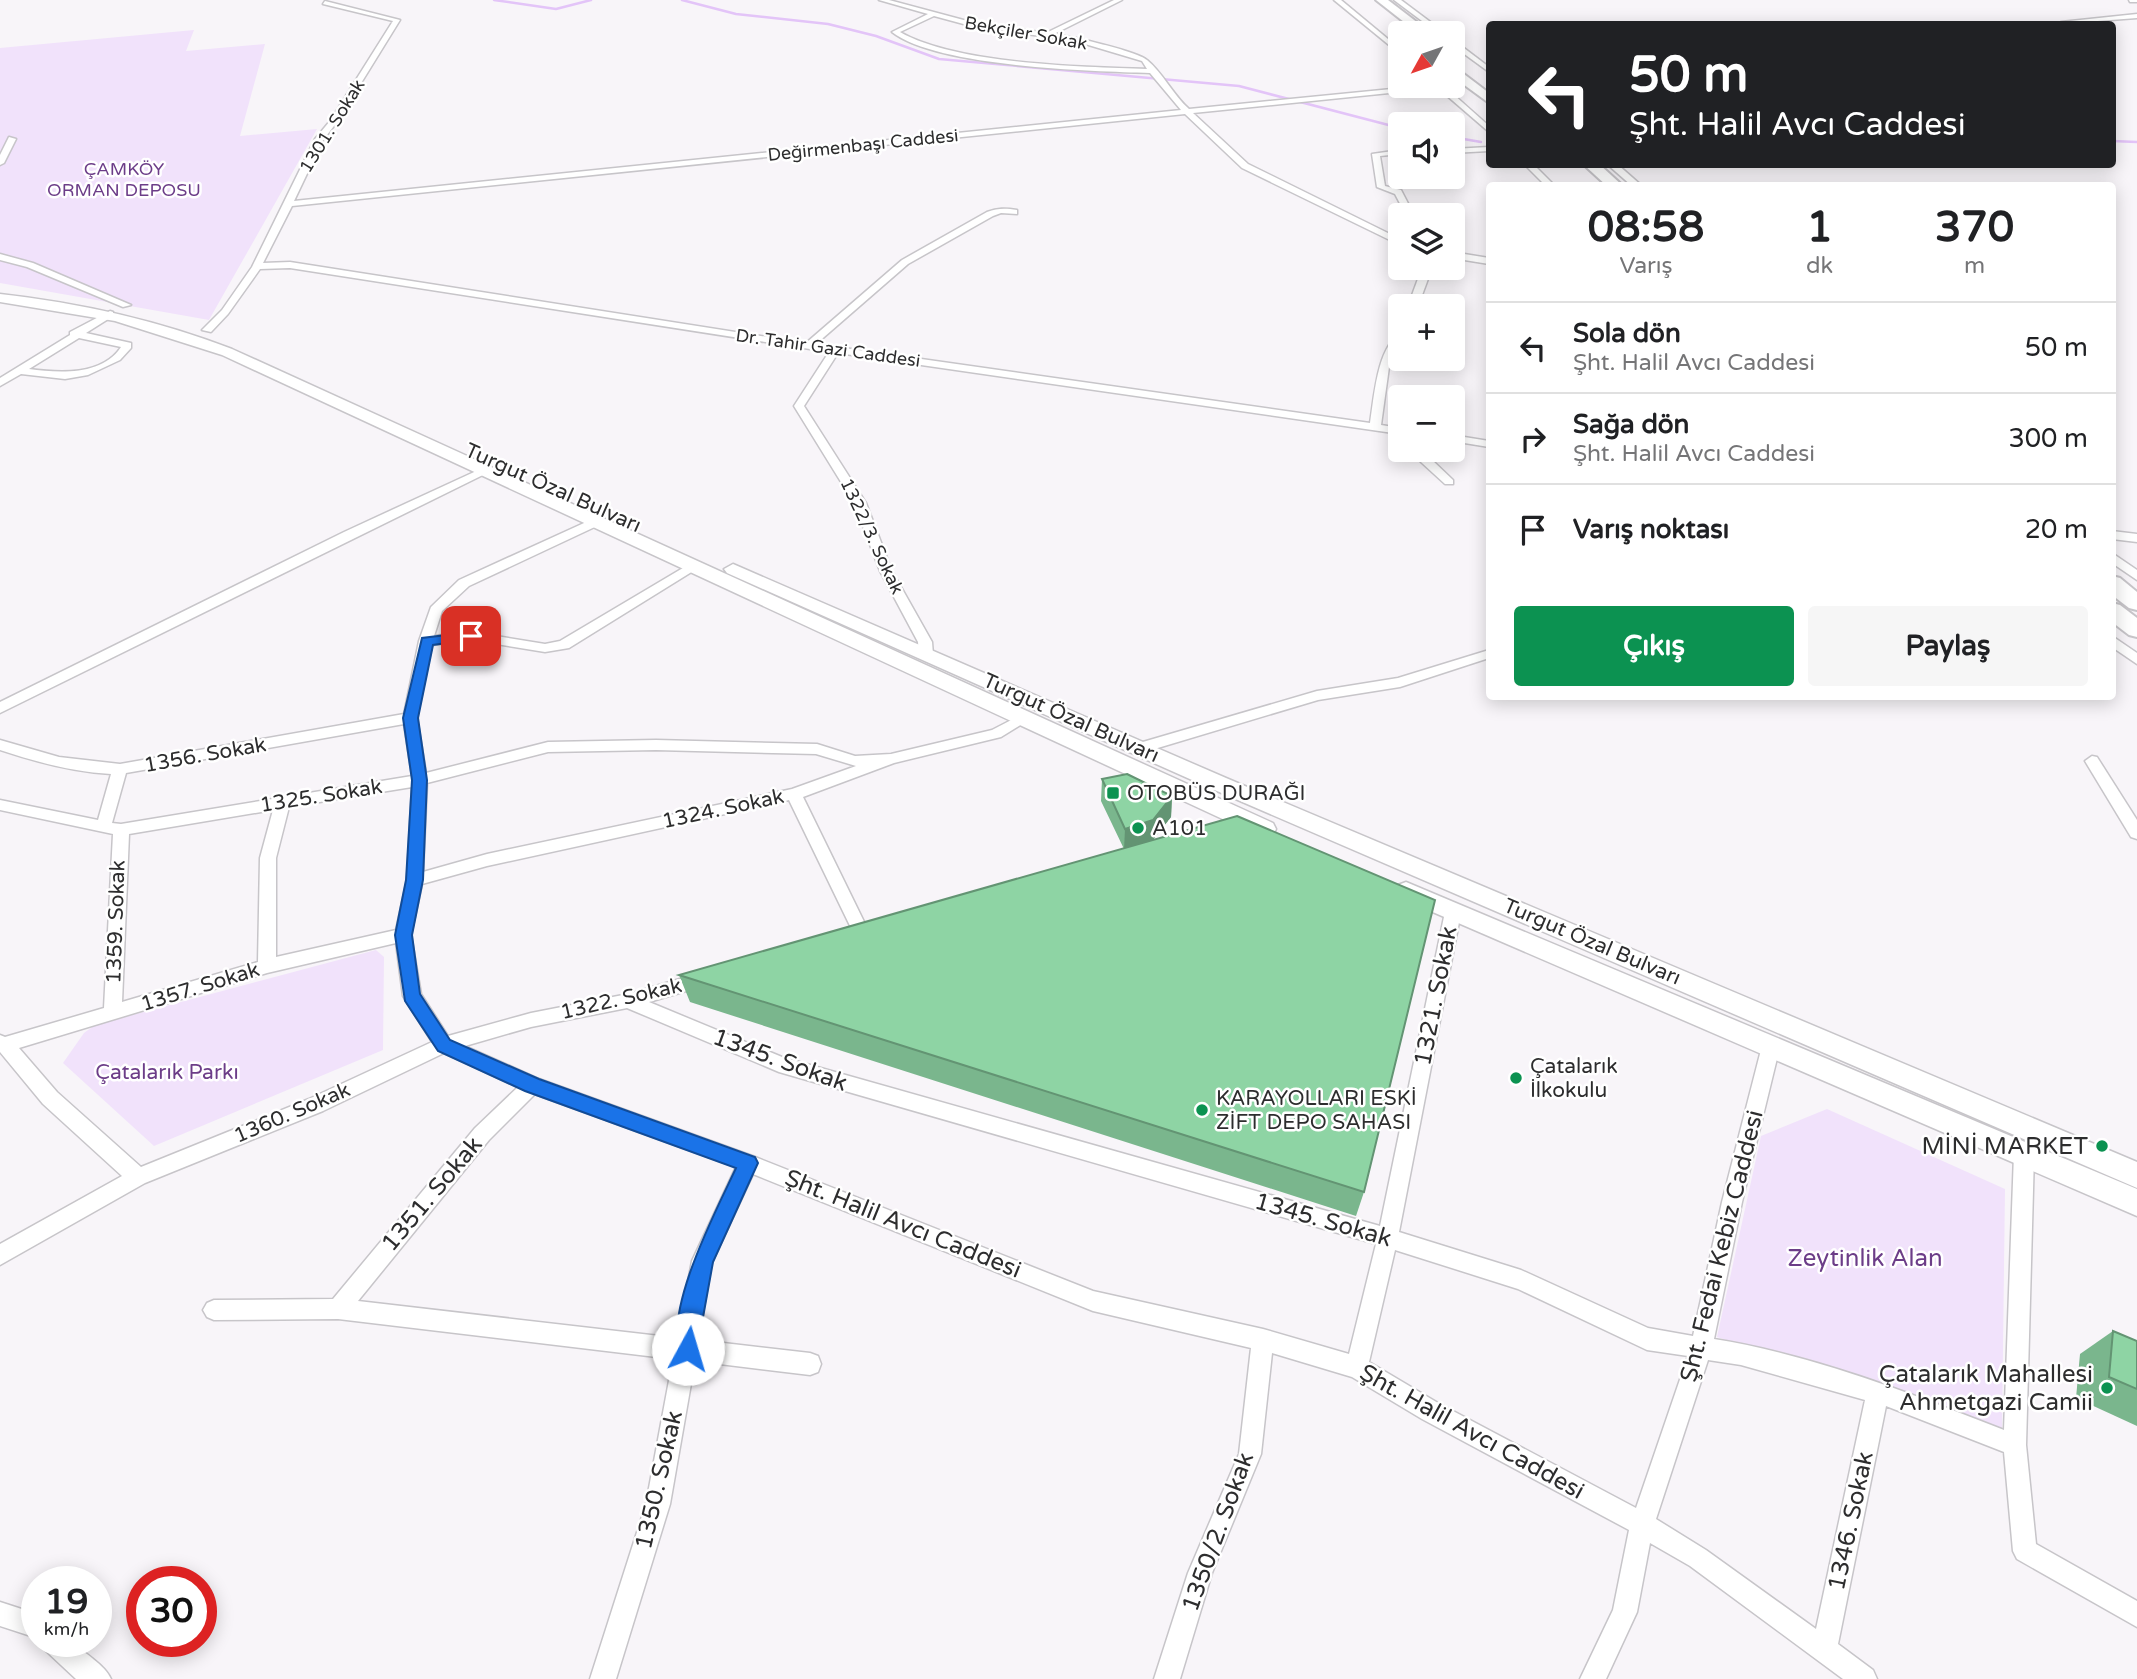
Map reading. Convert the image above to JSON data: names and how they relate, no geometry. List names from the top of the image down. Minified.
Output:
{"streets":{"main road":["Turgut Özal Bulvarı"],"street":["Bekçiler Sokak","1301. Sokak","Değirmenbaşı Caddesi","Dr. Tahir Gazi Caddesi","1322/3. Sokak","1356. Sokak","1325. Sokak","1324. Sokak","1359. Sokak","1357. Sokak","1321. Sokak","1322. Sokak","1345. Sokak","1360. Sokak","1351. Sokak","Şht. Halil Avcı Caddesi","Şht. Fedai Kebiz Caddesi","1350. Sokak","1346. Sokak","1350/2. Sokak"]},"crossings":[["Bekçiler Sokak","Değirmenbaşı Caddesi"],["1301. Sokak","Değirmenbaşı Caddesi"],["1301. Sokak","Dr. Tahir Gazi Caddesi"],["1301. Sokak","Turgut Özal Bulvarı"],["Dr. Tahir Gazi Caddesi","1322/3. Sokak"],["Turgut Özal Bulvarı","1322/3. Sokak"],["Turgut Özal Bulvarı","1324. Sokak"],["Turgut Özal Bulvarı","1321. Sokak"],["Turgut Özal Bulvarı","Şht. Fedai Kebiz Caddesi"],["1356. Sokak","1359. Sokak"],["1325. Sokak","1324. Sokak"],["1325. Sokak","1359. Sokak"],["1359. Sokak","1357. Sokak"],["1321. Sokak","1345. Sokak"],["1321. Sokak","Şht. Halil Avcı Caddesi"],["1322. Sokak","1345. Sokak"],["1322. Sokak","1360. Sokak"],["1322. Sokak","Şht. Halil Avcı Caddesi"],["1345. Sokak","Şht. Fedai Kebiz Caddesi"],["1345. Sokak","1346. Sokak"],["1360. Sokak","Şht. Halil Avcı Caddesi"],["1351. Sokak","Şht. Halil Avcı Caddesi"],["Şht. Halil Avcı Caddesi","Şht. Fedai Kebiz Caddesi"],["Şht. Halil Avcı Caddesi","1350. Sokak"],["Şht. Halil Avcı Caddesi","1346. Sokak"],["Şht. Halil Avcı Caddesi","1350/2. Sokak"]],"parks":["ÇAMKÖY ORMAN DEPOSU","Çatalarık Parkı","Zeytinlik Alan"],"places":{"transit":["OTOBÜS DURAĞI"],"other":["A101","Çatalarık İlkokulu","KARAYOLLARI ESKİ ZİFT DEPO SAHASI","MİNİ MARKET","Çatalarık Mahallesi Ahmetgazi Camii"]},"north":"bottom left","page":{"map_buttons":["+","−"],"turn":["50 m","Şht. Halil Avcı Caddesi"],"eta":["08:58","Varış","1","dk","370","m"],"list":[{"name":"Sola dön","note":"Şht. Halil Avcı Caddesi","value":"50 m"},{"name":"Sağa dön","note":"Şht. Halil Avcı Caddesi","value":"300 m"},{"name":"Varış noktası","value":"20 m"}],"buttons":["Çıkış","Paylaş"],"speed":"19 km/h","limit":"30"}}
